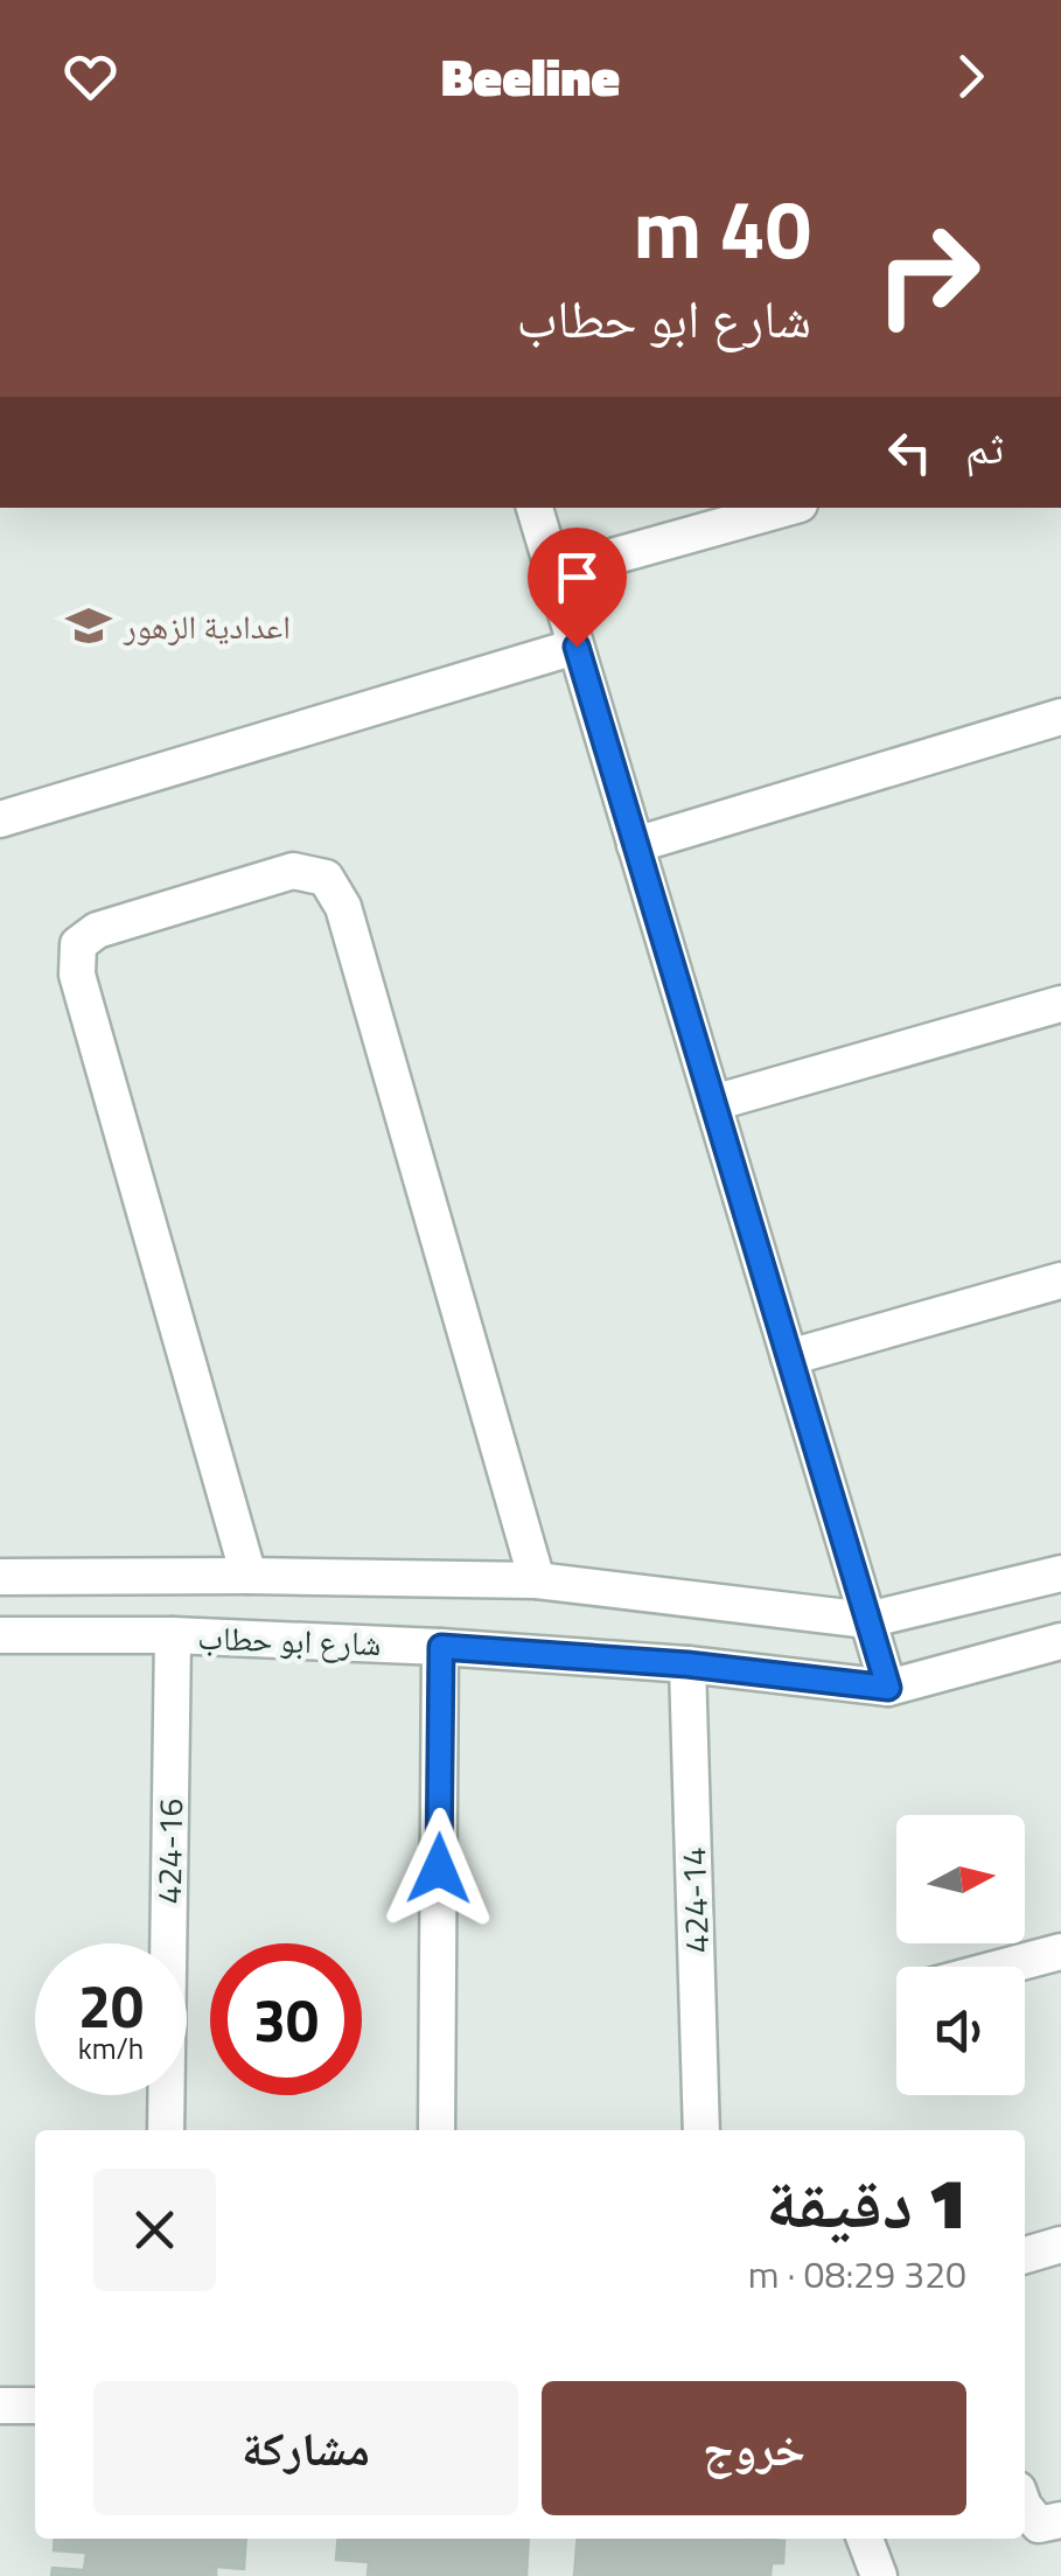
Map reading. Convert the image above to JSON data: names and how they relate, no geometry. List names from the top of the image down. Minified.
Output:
{"streets":{"street":["شارع ابو حطاب","424-16","424-14"]},"crossings":[["شارع ابو حطاب","424-16"],["شارع ابو حطاب","424-14"]],"places":{"school or university":["اعدادية الزهور"]},"north":"right","page":{"header":"Beeline","turn":["40 m","شارع ابو حطاب"],"then":"ثم","speed":"20 km/h","limit":"30","heading":["1 دقيقة","320 m · 08:29"],"buttons":["خروج","مشاركة"]}}
